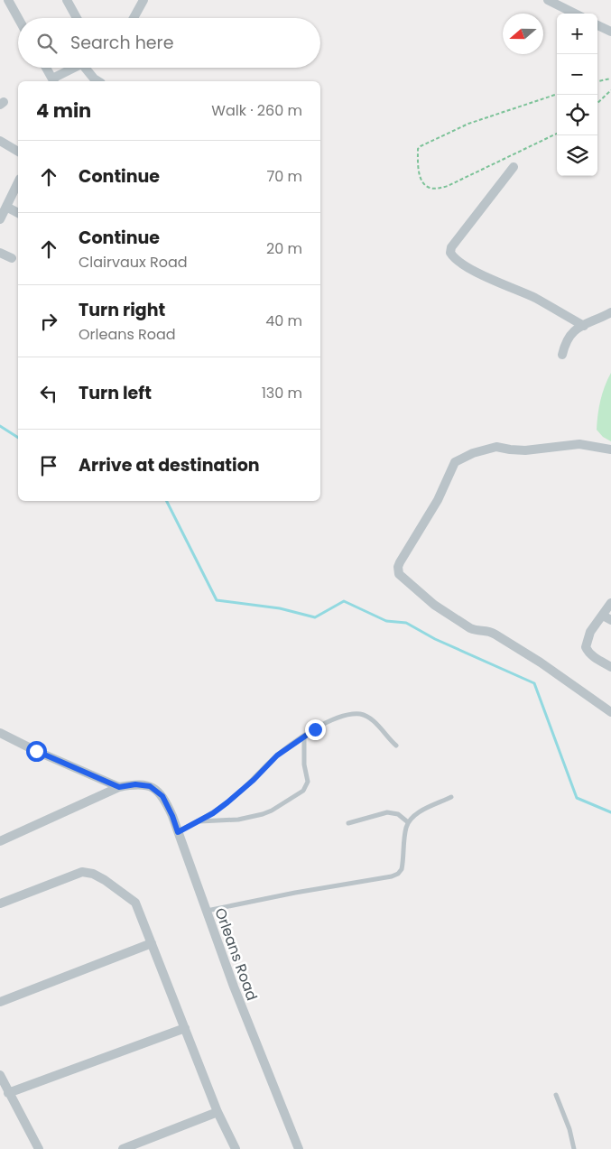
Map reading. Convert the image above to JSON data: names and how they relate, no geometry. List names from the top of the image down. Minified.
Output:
{"streets":{"street":["Orleans Road"]},"north":"left","page":{"map_buttons":["+","−"],"search":"Search here","heading":["4 min","Walk · 260 m"],"list":[["Continue","70 m"],["Continue","Clairvaux Road","20 m"],["Turn right","Orleans Road","40 m"],["Turn left","130 m"],"Arrive at destination"]}}
